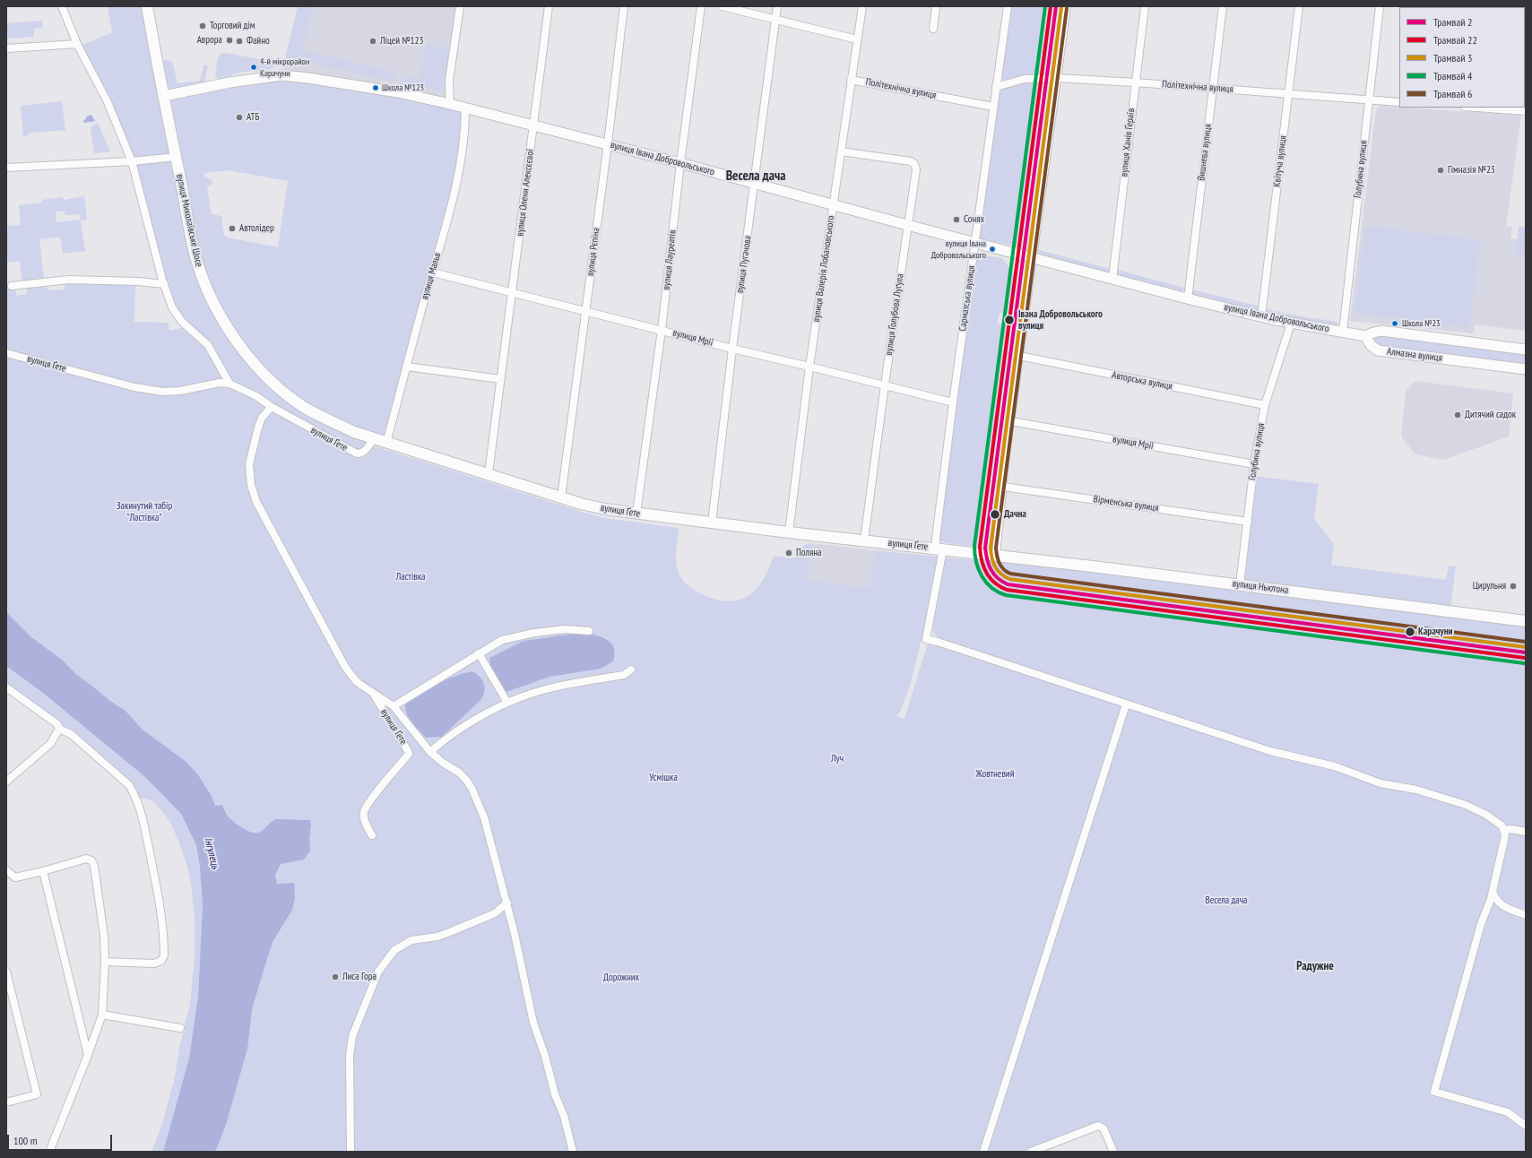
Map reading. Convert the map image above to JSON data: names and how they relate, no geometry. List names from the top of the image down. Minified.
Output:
{"streets":{"main road":["вулиця Миколаївське Шосе","вулиця Ґете","вулиця Ньютона"],"street":["Політехнічна вулиця","вулиця Ханів Ґераїв","Вишнева вулиця","вулиця Івана Добровольського","Квітуча вулиця","Голубина вулиця","вулиця Олени Алексєєвої","вулиця Рєпіна","вулиця Лауреатів","вулиця Пугачова","вулиця Валерія Лобановського","вулиця Мальв","Сарматська вулиця","вулиця Ґолубова Луґула","вулиця Мрії","Алмазна вулиця","Авторська вулиця","Вірменська вулиця"]},"crossings":[["Політехнічна вулиця","вулиця Ханів Ґераїв"],["Політехнічна вулиця","Вишнева вулиця"],["Політехнічна вулиця","Квітуча вулиця"],["Політехнічна вулиця","Голубина вулиця"],["Політехнічна вулиця","вулиця Валерія Лобановського"],["Політехнічна вулиця","Сарматська вулиця"],["вулиця Ханів Ґераїв","вулиця Івана Добровольського"],["Вишнева вулиця","вулиця Івана Добровольського"],["вулиця Івана Добровольського","Квітуча вулиця"],["вулиця Івана Добровольського","Голубина вулиця"],["вулиця Івана Добровольського","вулиця Олени Алексєєвої"],["вулиця Івана Добровольського","вулиця Миколаївське Шосе"],["вулиця Івана Добровольського","вулиця Рєпіна"],["вулиця Івана Добровольського","вулиця Лауреатів"],["вулиця Івана Добровольського","вулиця Пугачова"],["вулиця Івана Добровольського","вулиця Валерія Лобановського"],["вулиця Івана Добровольського","вулиця Мальв"],["вулиця Івана Добровольського","Сарматська вулиця"],["вулиця Івана Добровольського","вулиця Ґолубова Луґула"],["вулиця Івана Добровольського","Алмазна вулиця"],["Голубина вулиця","вулиця Мрії"],["Голубина вулиця","Авторська вулиця"],["Голубина вулиця","Вірменська вулиця"],["Голубина вулиця","вулиця Ньютона"],["вулиця Олени Алексєєвої","вулиця Мрії"],["вулиця Олени Алексєєвої","вулиця Ґете"],["вулиця Миколаївське Шосе","вулиця Ґете"],["вулиця Рєпіна","вулиця Мрії"],["вулиця Рєпіна","вулиця Ґете"],["вулиця Лауреатів","вулиця Мрії"],["вулиця Лауреатів","вулиця Ґете"],["вулиця Пугачова","вулиця Мрії"],["вулиця Пугачова","вулиця Ґете"],["вулиця Валерія Лобановського","вулиця Ґолубова Луґула"],["вулиця Валерія Лобановського","вулиця Мрії"],["вулиця Валерія Лобановського","вулиця Ґете"],["вулиця Мальв","вулиця Мрії"],["вулиця Мальв","вулиця Ґете"],["Сарматська вулиця","вулиця Мрії"],["Сарматська вулиця","вулиця Ґете"],["вулиця Ґолубова Луґула","вулиця Мрії"],["вулиця Ґолубова Луґула","вулиця Ґете"],["вулиця Ґете","вулиця Ньютона"]],"districts":["Весела дача","Радужне"],"water":["Інгулець"],"parks":["Закинутий табір \"Ластівка\"","Ластівка","Луч","Жовтневий","Усмішка","Весела дача","Дорожник"],"places":["Торговий дім","Аврора","Файно","Ліцей №123","4-й мікрорайон Карачуни","Школа №123","АТБ","Гімназія №23","Сонях","Автолідер","вулиця Івана Добровольського","Івана Добровольського вулиця","Школа №23","Дитячий садок","Дачна","Поляна","Цирульня","Карачуни","Лиса Гора"],"lines":["tram line 2","tram line 22","tram line 4","tram line 3","tram line 6"],"legend":["Трамвай 2","Трамвай 22","Трамвай 3","Трамвай 4","Трамвай 6"],"scale_bar":"100 m"}
